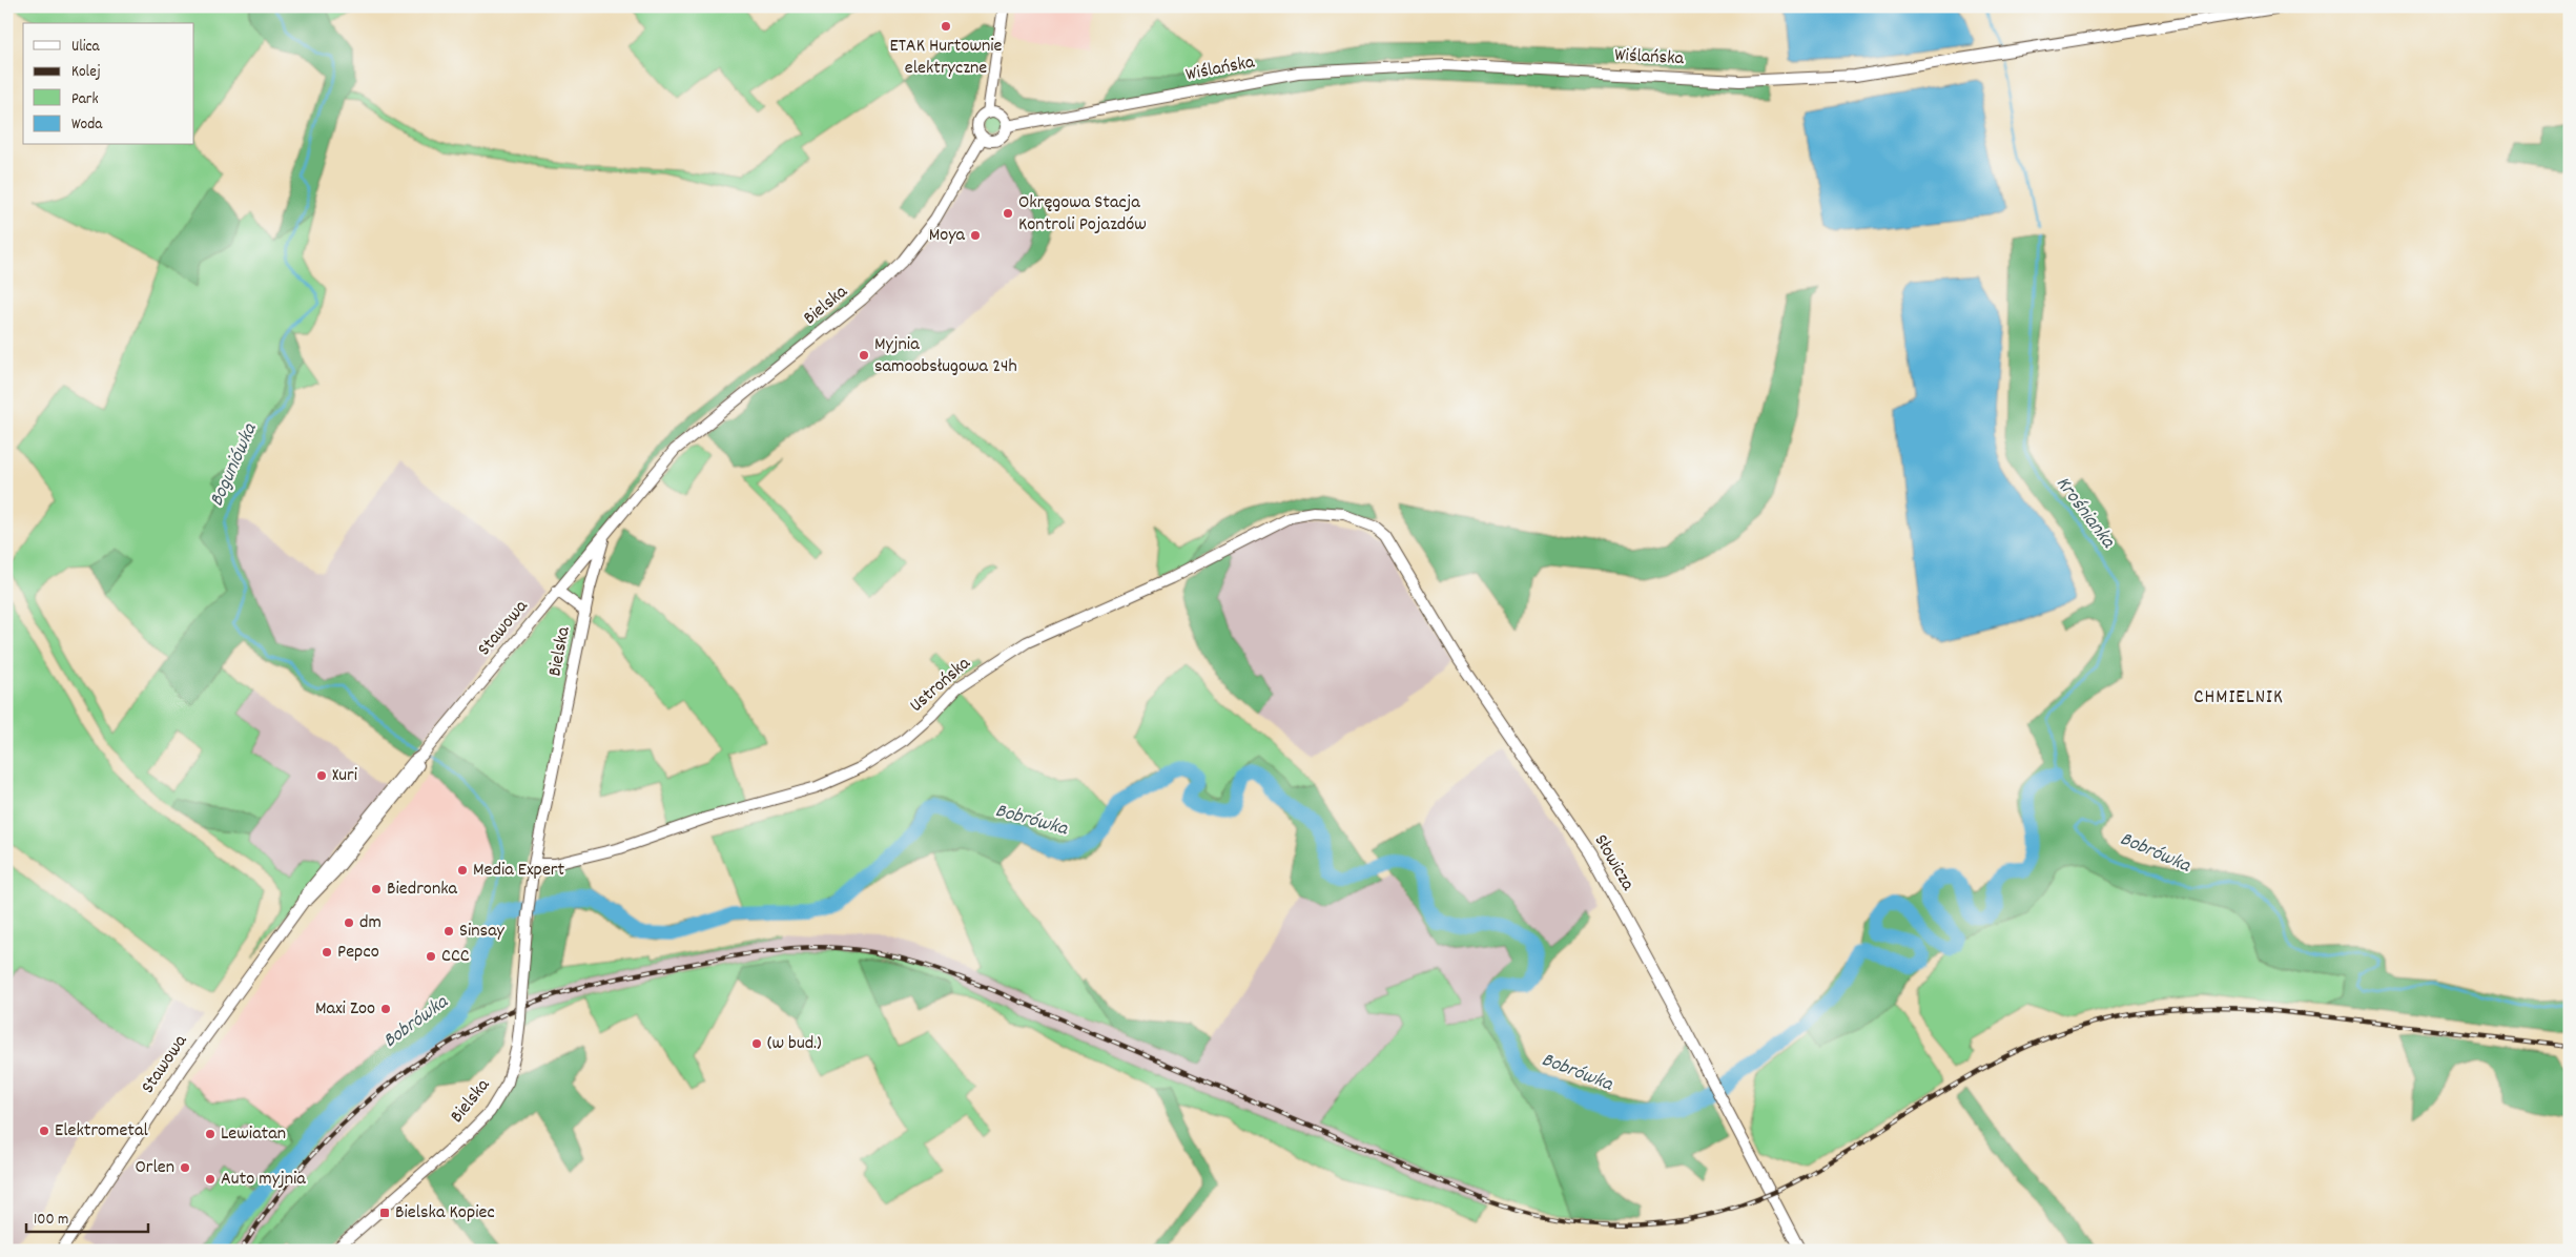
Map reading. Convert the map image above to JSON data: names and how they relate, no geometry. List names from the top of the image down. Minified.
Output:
{"streets":{"street":["Wiślańska","Bielska","Stawowa","Ustrońska","Słowicza"]},"crossings":[["Wiślańska","Bielska"],["Bielska","Stawowa"],["Bielska","Ustrońska"],["Ustrońska","Słowicza"]],"districts":["CHMIELNIK"],"water":["Boguniówka","Krośnianka","Bobrówka"],"places":{"other":["ETAK Hurtownie elektryczne","Okręgowa Stacja Kontroli Pojazdów","Moya","Myjnia samoobsługowa 24h","Xuri","Media Expert","Biedronka","dm","Sinsay","Pepco","CCC","Maxi Zoo","(w bud.)","Elektrometal","Lewiatan","Orlen","Auto myjnia"],"transit":["Bielska Kopiec"]},"legend":["Ulica","Kolej","Park","Woda"],"scale_bar":"100 m"}
